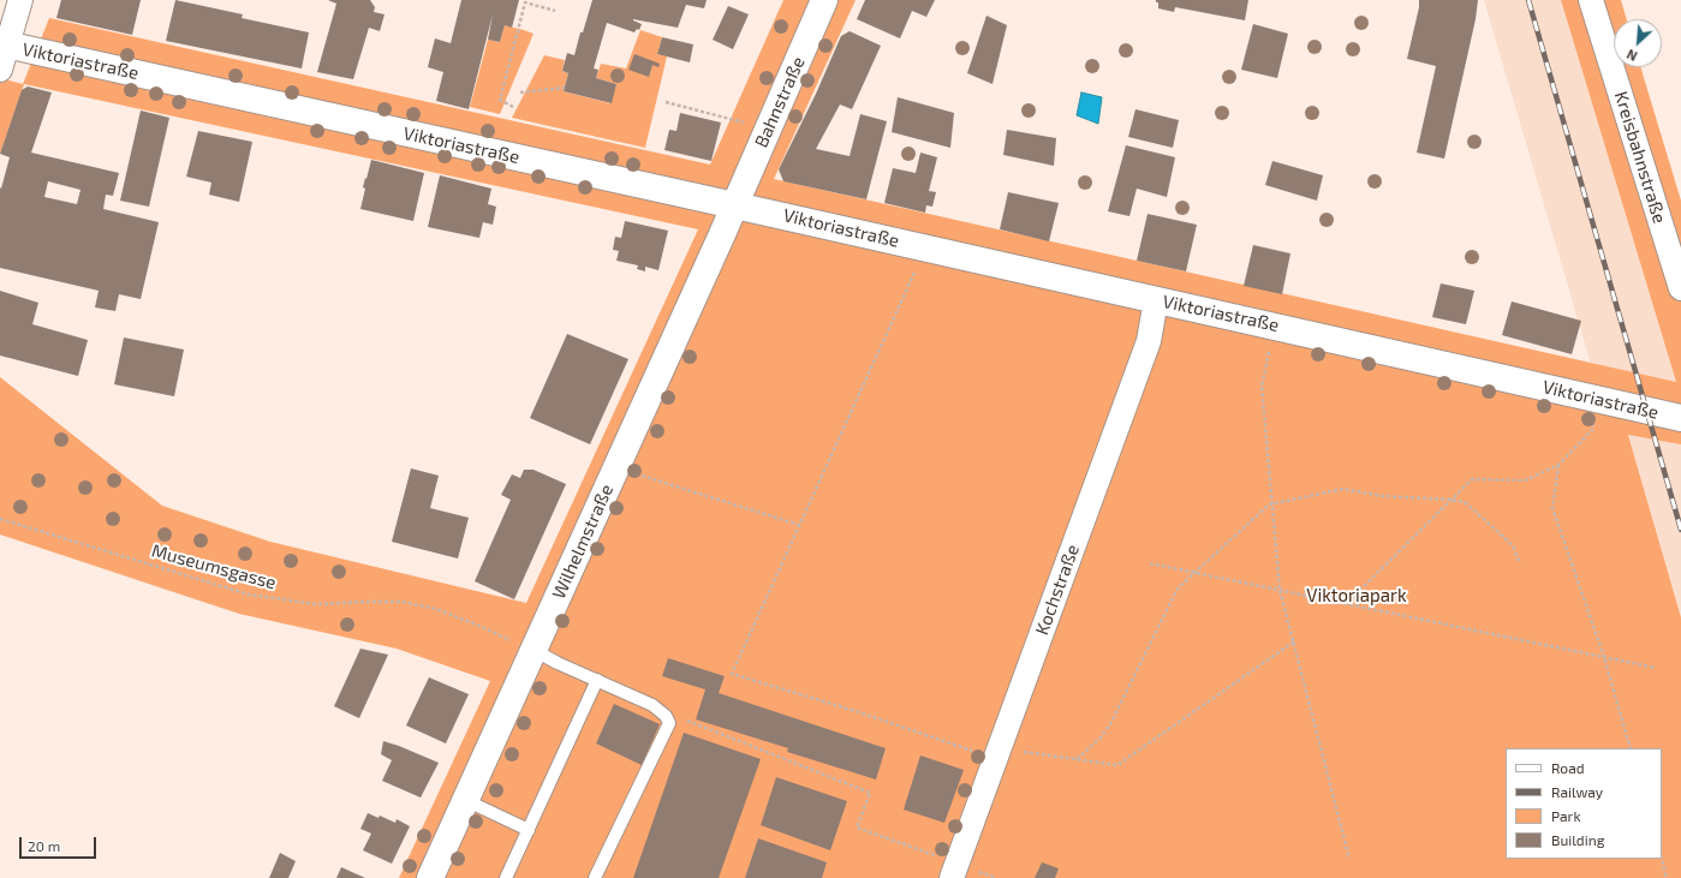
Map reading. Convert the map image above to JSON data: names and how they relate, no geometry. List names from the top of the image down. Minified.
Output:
{"streets":{"street":["Viktoriastraße","Bahnstraße","Kreisbahnstraße","Wilhelmstraße","Kochstraße"],"path":["Museumsgasse"]},"crossings":[["Viktoriastraße","Bahnstraße"],["Viktoriastraße","Wilhelmstraße"],["Viktoriastraße","Kochstraße"],["Bahnstraße","Wilhelmstraße"],["Wilhelmstraße","Museumsgasse"]],"parks":["Viktoriapark"],"legend":["Road","Railway","Park","Building"],"scale_bar":"20 m","north":"bottom left"}
